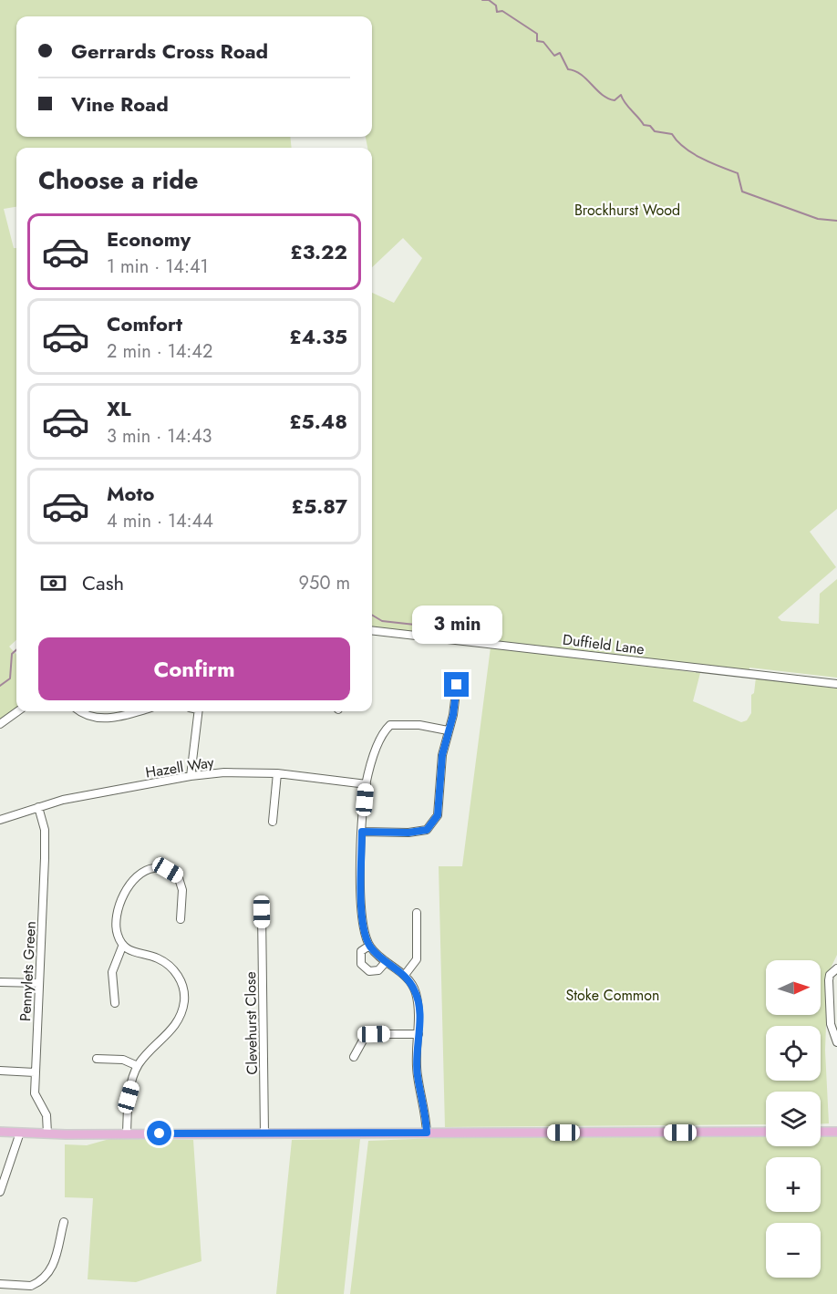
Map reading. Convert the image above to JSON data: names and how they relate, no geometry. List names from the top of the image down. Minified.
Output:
{"streets":{"street":["Duffield Lane","Hazell Way","Pennylets Green","Clevehurst Close"]},"crossings":[["Hazell Way","Pennylets Green"]],"parks":["Brockhurst Wood","Stoke Common"],"north":"right","page":{"banner":["Gerrards Cross Road","Vine Road"],"heading":"Choose a ride","list":[{"name":"Economy","note":"1 min · 14:41","value":"£3.22"},{"name":"Comfort","note":"2 min · 14:42","value":"£4.35"},{"name":"XL","note":"3 min · 14:43","value":"£5.48"},{"name":"Moto","note":"4 min · 14:44","value":"£5.87"}],"pay":["Cash","950 m"],"bubble":"3 min","buttons":"Confirm","map_buttons":["+","−"]}}
